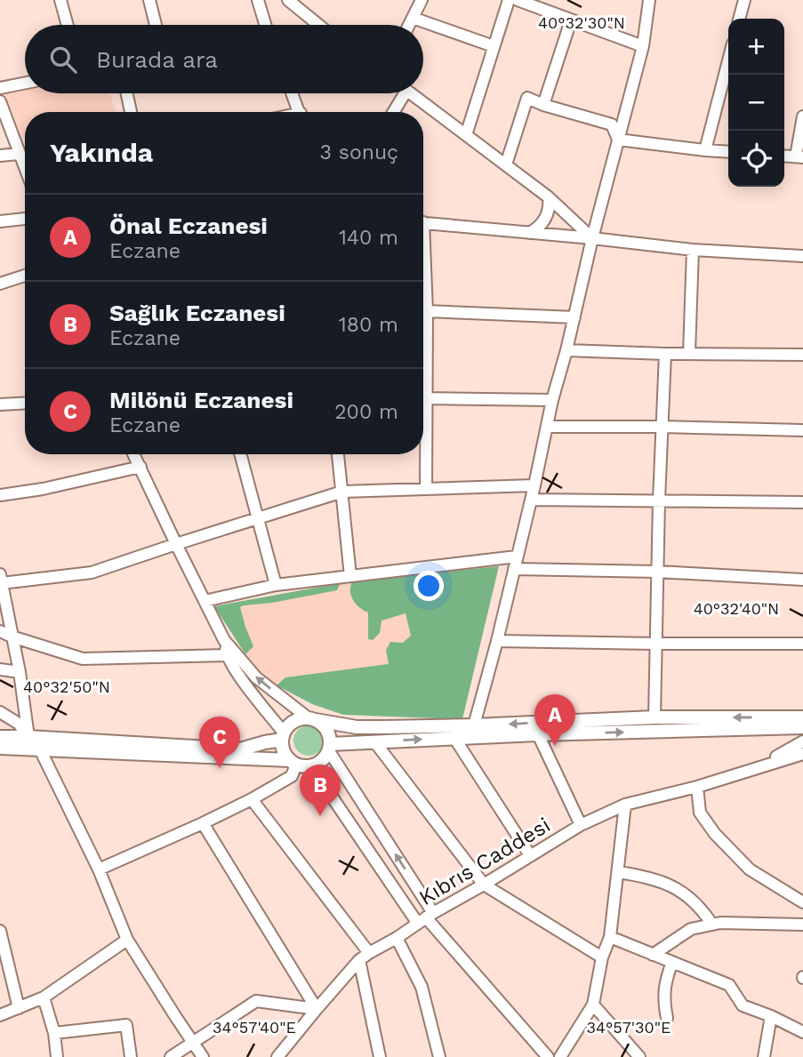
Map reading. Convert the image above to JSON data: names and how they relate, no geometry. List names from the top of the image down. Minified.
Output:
{"streets":{"street":["Kıbrıs Caddesi"]},"page":{"map_buttons":["+","−"],"search":"Burada ara","heading":["Yakında","3 sonuç"],"list":[{"mark":"A","name":"Önal Eczanesi","note":"Eczane","value":"140 m"},{"mark":"B","name":"Sağlık Eczanesi","note":"Eczane","value":"180 m"},{"mark":"C","name":"Milönü Eczanesi","note":"Eczane","value":"200 m"}],"pins":["A","C","B"]},"coordinates":["40°32'30\"N","40°32'40\"N","40°32'50\"N","34°57'40\"E","34°57'30\"E"]}
